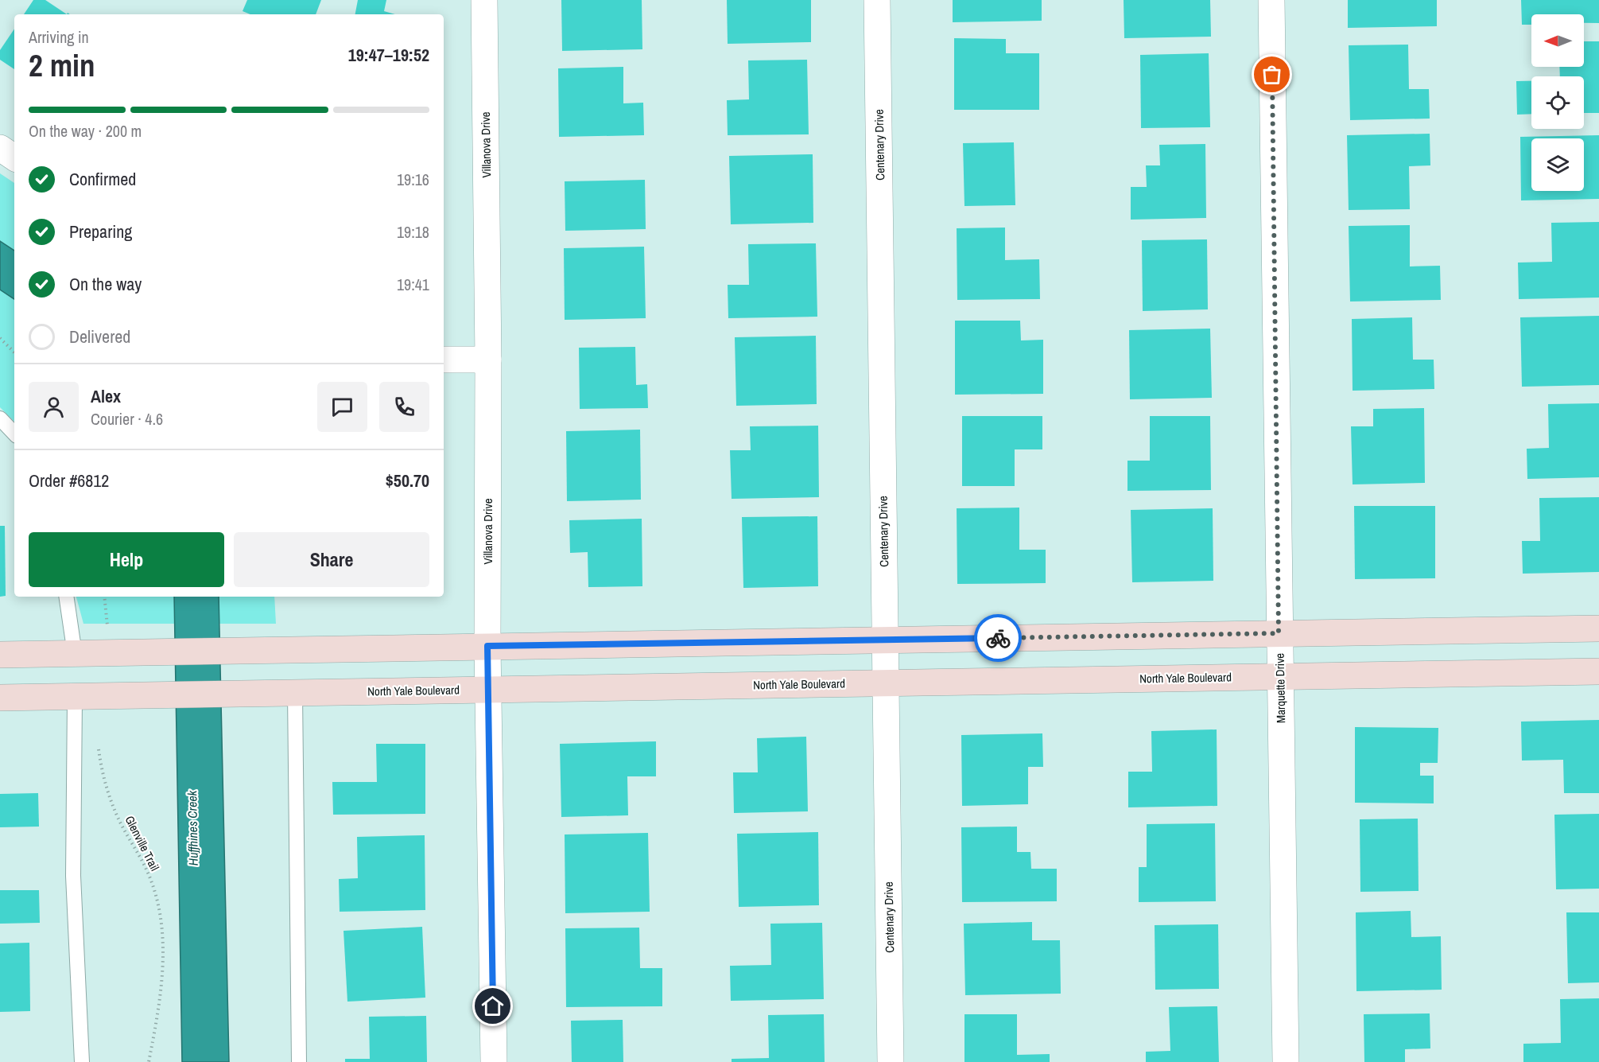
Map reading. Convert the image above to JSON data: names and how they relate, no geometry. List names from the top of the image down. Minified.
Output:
{"streets":{"street":["Villanova Drive","Centenary Drive","North Yale Boulevard","Marquette Drive"],"path":["Glenville Trail"]},"crossings":[["Villanova Drive","North Yale Boulevard"],["Centenary Drive","North Yale Boulevard"],["North Yale Boulevard","Marquette Drive"]],"water":["Huffhines Creek"],"north":"left","page":{"heading":["2 min","Arriving in","19:47–19:52"],"panel":["Alex","Courier · 4.6","Order #6812","$50.70"],"bar":"On the way · 200 m","list":[["Confirmed","19:16"],["Preparing","19:18"],["On the way","19:41"],"Delivered"],"buttons":["Help","Share"]}}
